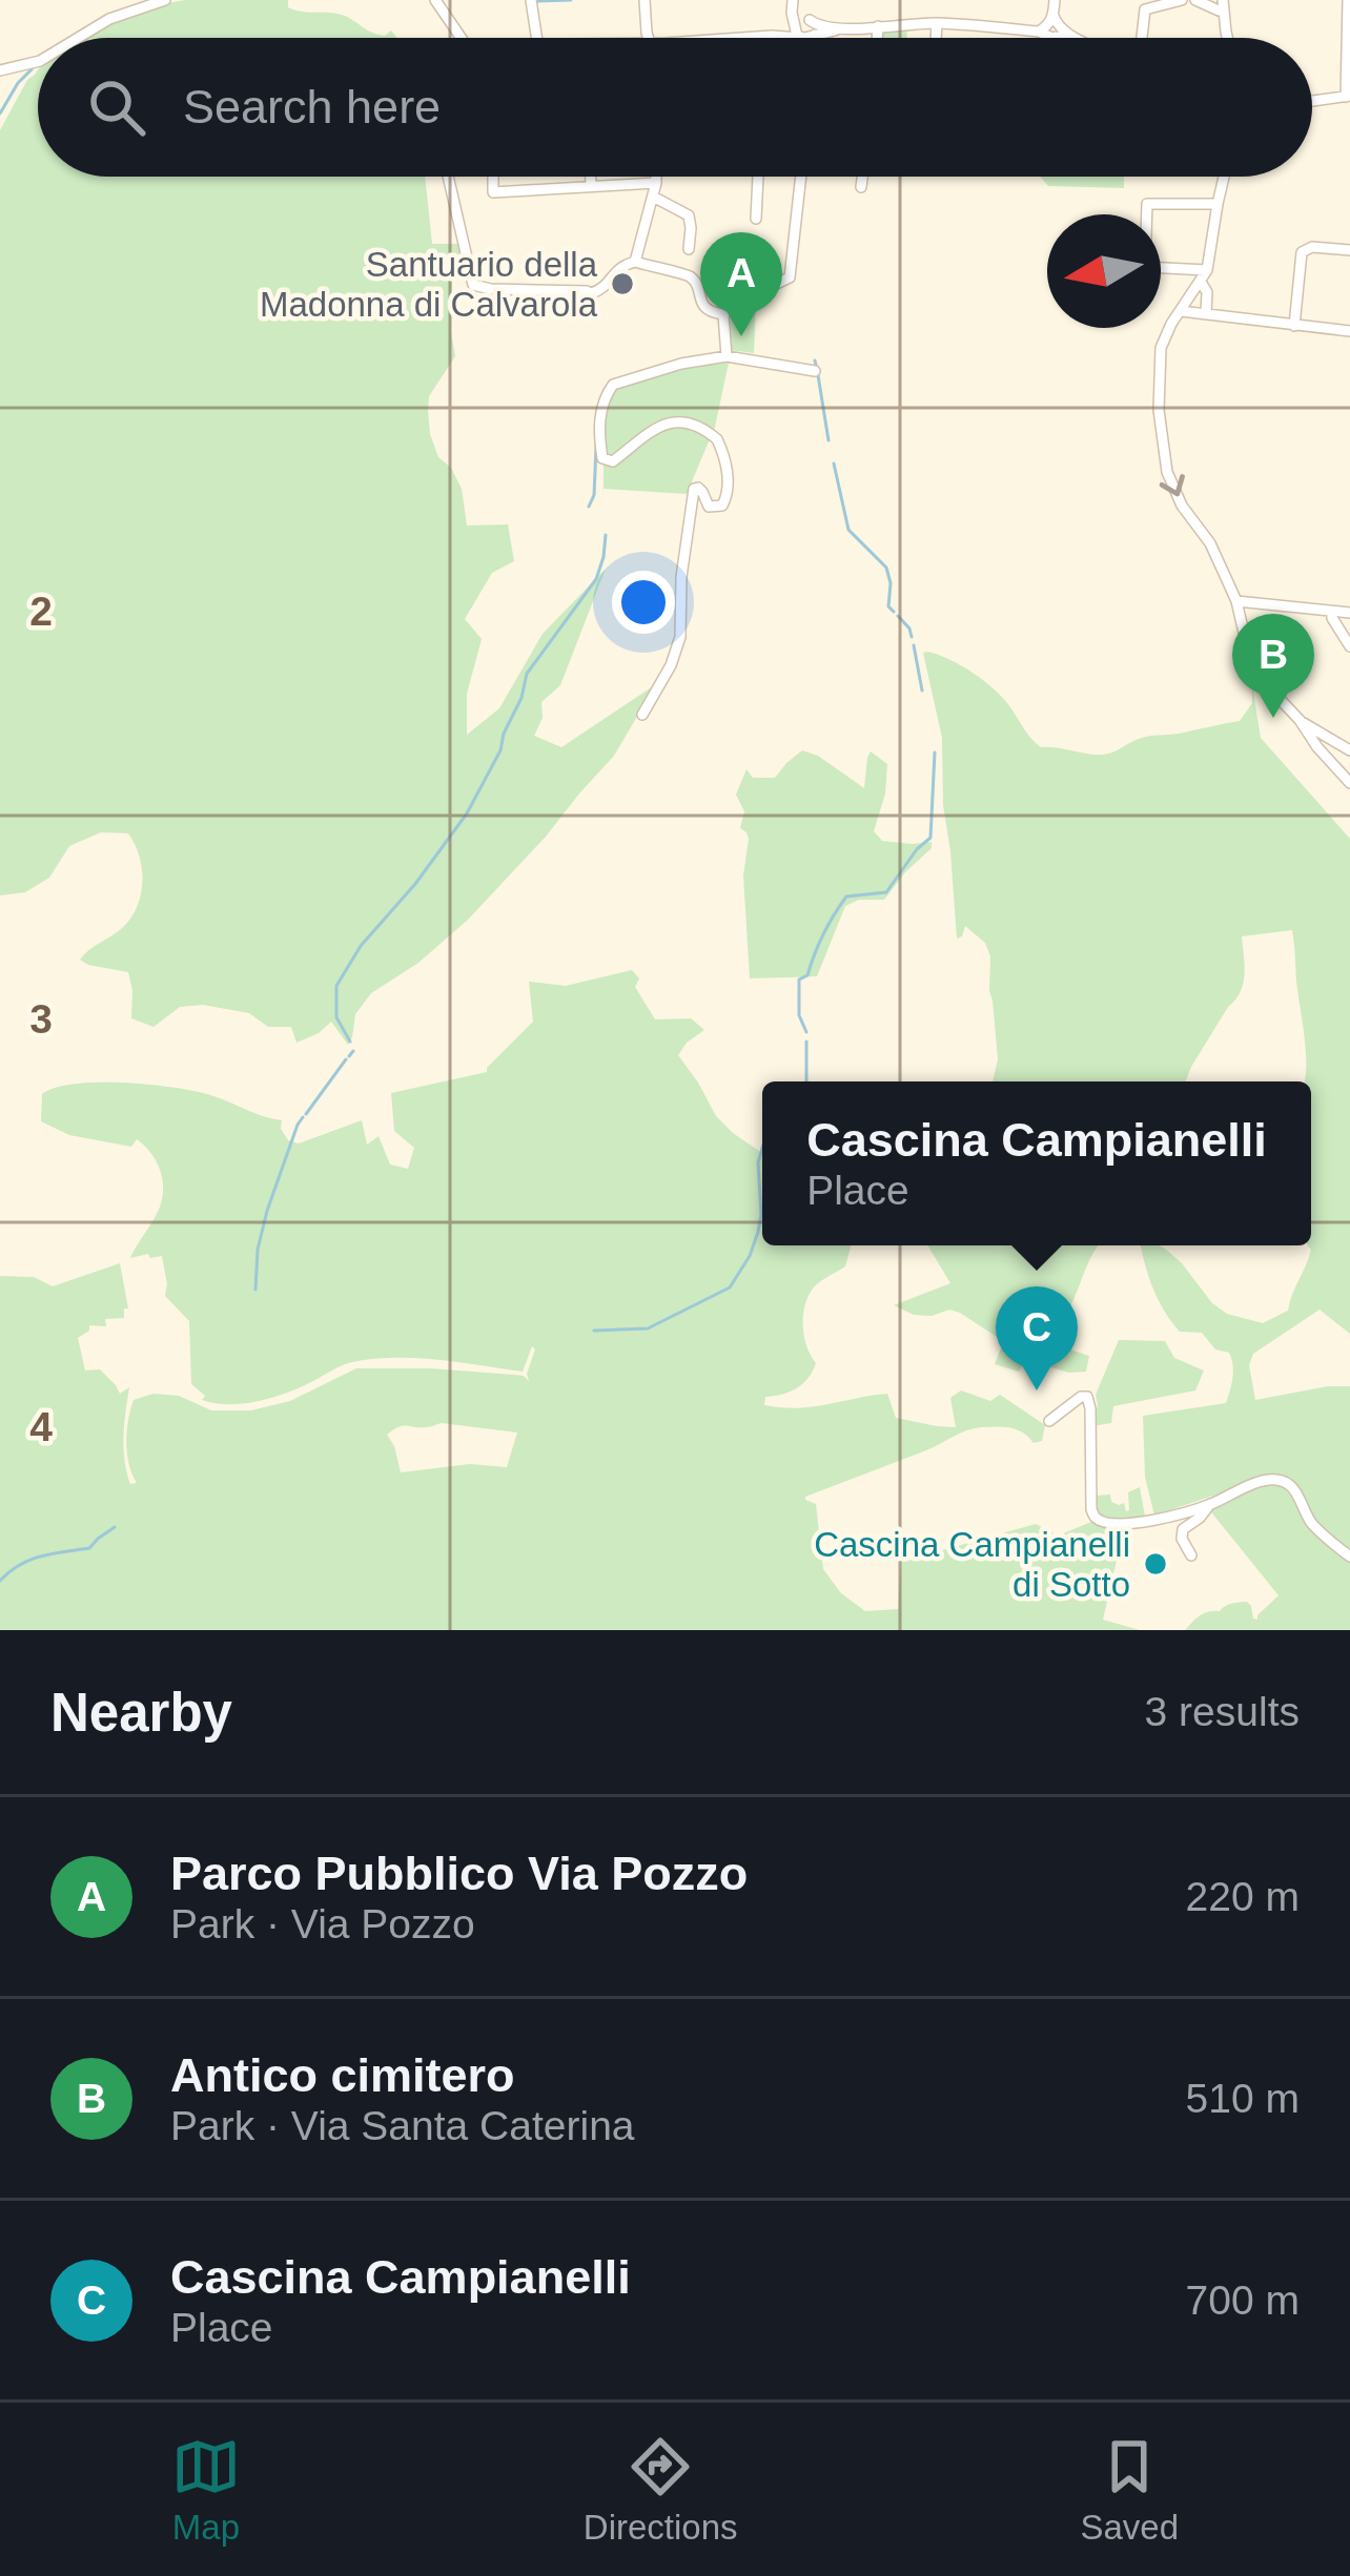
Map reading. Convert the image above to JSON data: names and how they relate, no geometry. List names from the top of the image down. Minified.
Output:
{"places":["Santuario della Madonna di Calvarola","Cascina Campianelli di Sotto"],"north":"left","page":{"search":"Search here","pins":["A","B","C"],"popup":["Cascina Campianelli","Place"],"heading":["Nearby","3 results"],"list":[{"mark":"A","name":"Parco Pubblico Via Pozzo","note":"Park · Via Pozzo","value":"220 m"},{"mark":"B","name":"Antico cimitero","note":"Park · Via Santa Caterina","value":"510 m"},{"mark":"C","name":"Cascina Campianelli","note":"Place","value":"700 m"}],"nav":["Map","Directions","Saved"]},"grid":{"rows":["2","3","4"]}}
